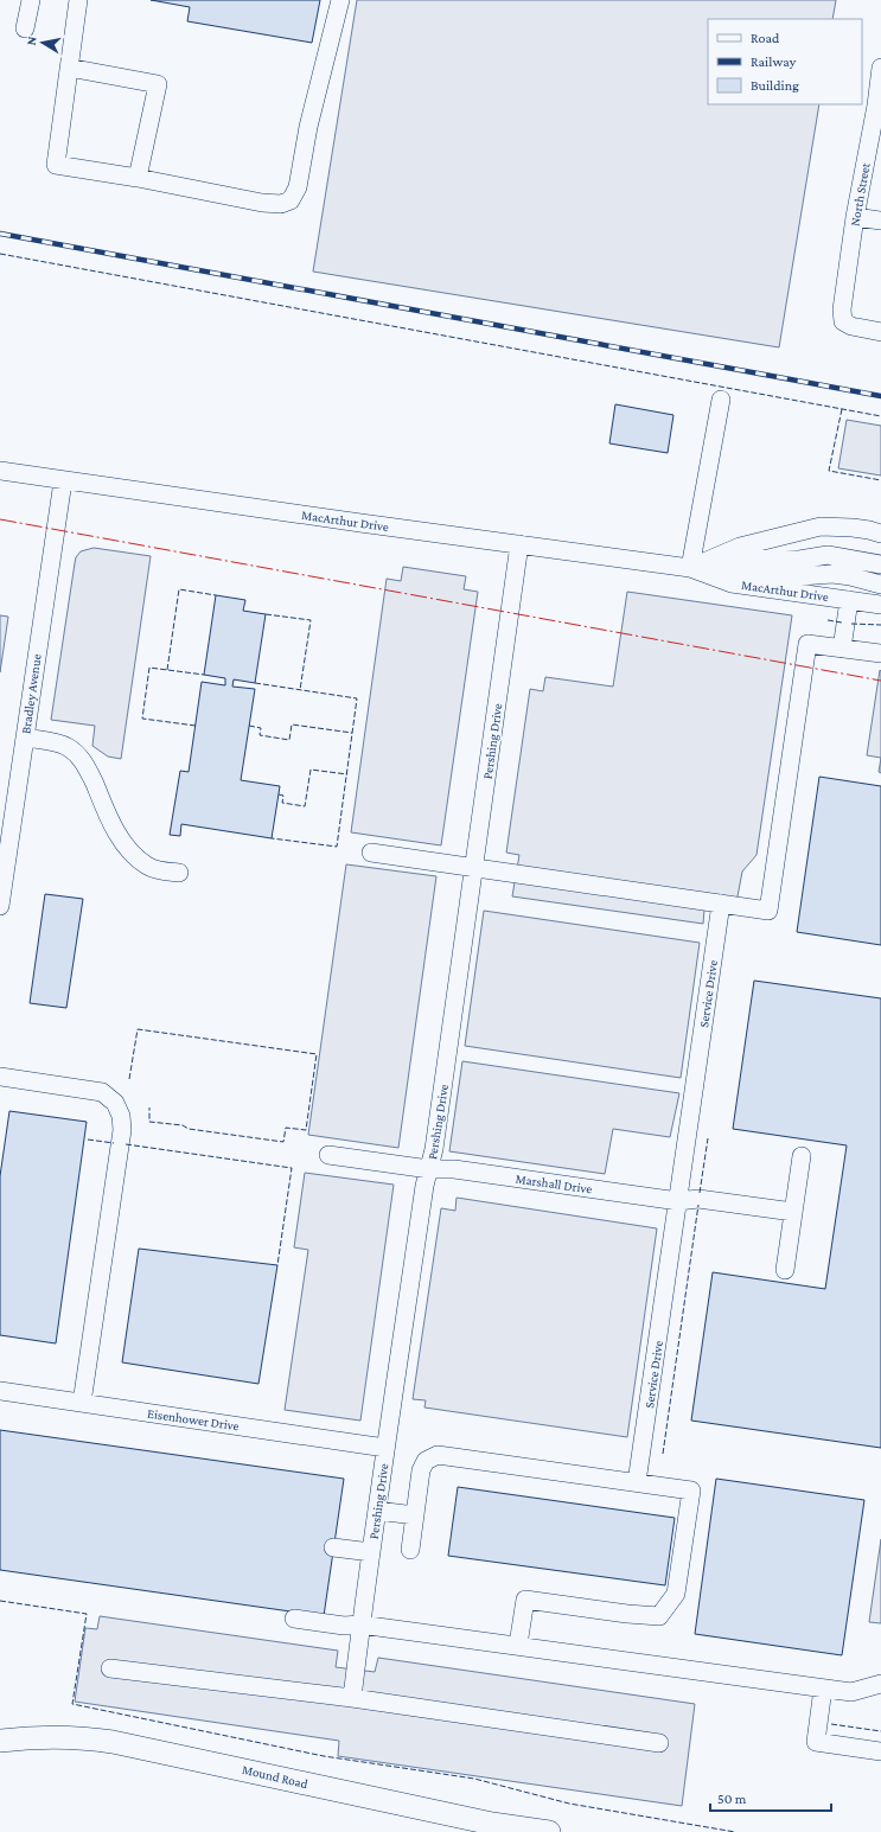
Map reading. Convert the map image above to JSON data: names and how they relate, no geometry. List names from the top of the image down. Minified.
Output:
{"streets":{"main road":["Mound Road"],"street":["North Street","MacArthur Drive","Bradley Avenue","Pershing Drive","Service Drive","Marshall Drive","Eisenhower Drive"]},"crossings":[["MacArthur Drive","Bradley Avenue"],["MacArthur Drive","Pershing Drive"],["Pershing Drive","Marshall Drive"],["Pershing Drive","Eisenhower Drive"],["Service Drive","Marshall Drive"]],"legend":["Road","Railway","Building"],"scale_bar":"50 m","north":"left"}
